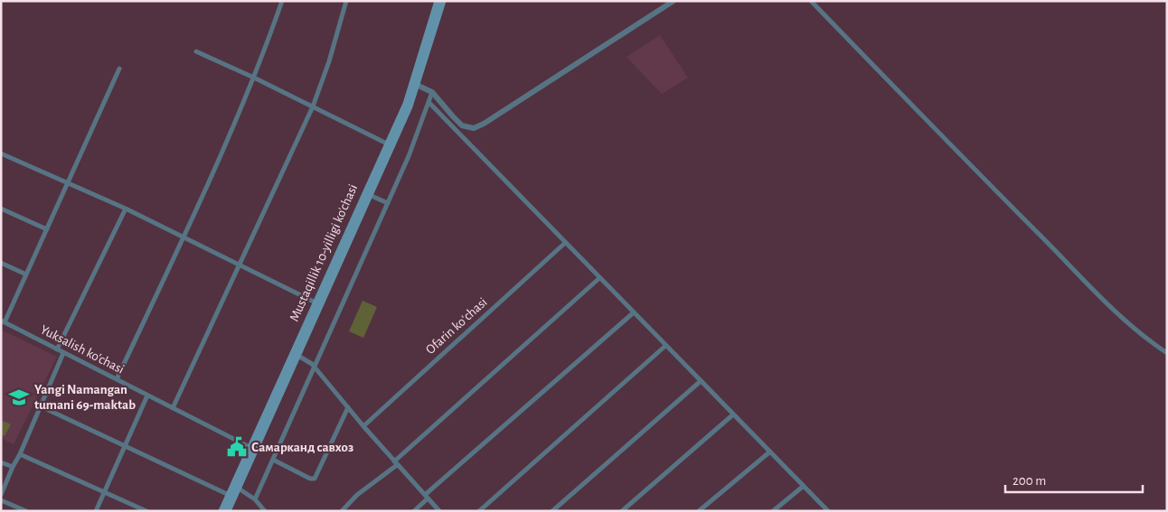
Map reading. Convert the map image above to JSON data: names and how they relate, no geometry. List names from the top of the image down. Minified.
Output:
{"streets":{"main road":["Mustaqillik 10-yilligi ko'chasi"],"street":["Ofarin koʻchasi","Yuksalish ko'chasi"]},"crossings":[["Mustaqillik 10-yilligi ko'chasi","Yuksalish ko'chasi"]],"places":{"school or university":["Yangi Namangan tumani 69-maktab"],"public building":["Самарканд савхоз"]},"scale_bar":"200 m"}
